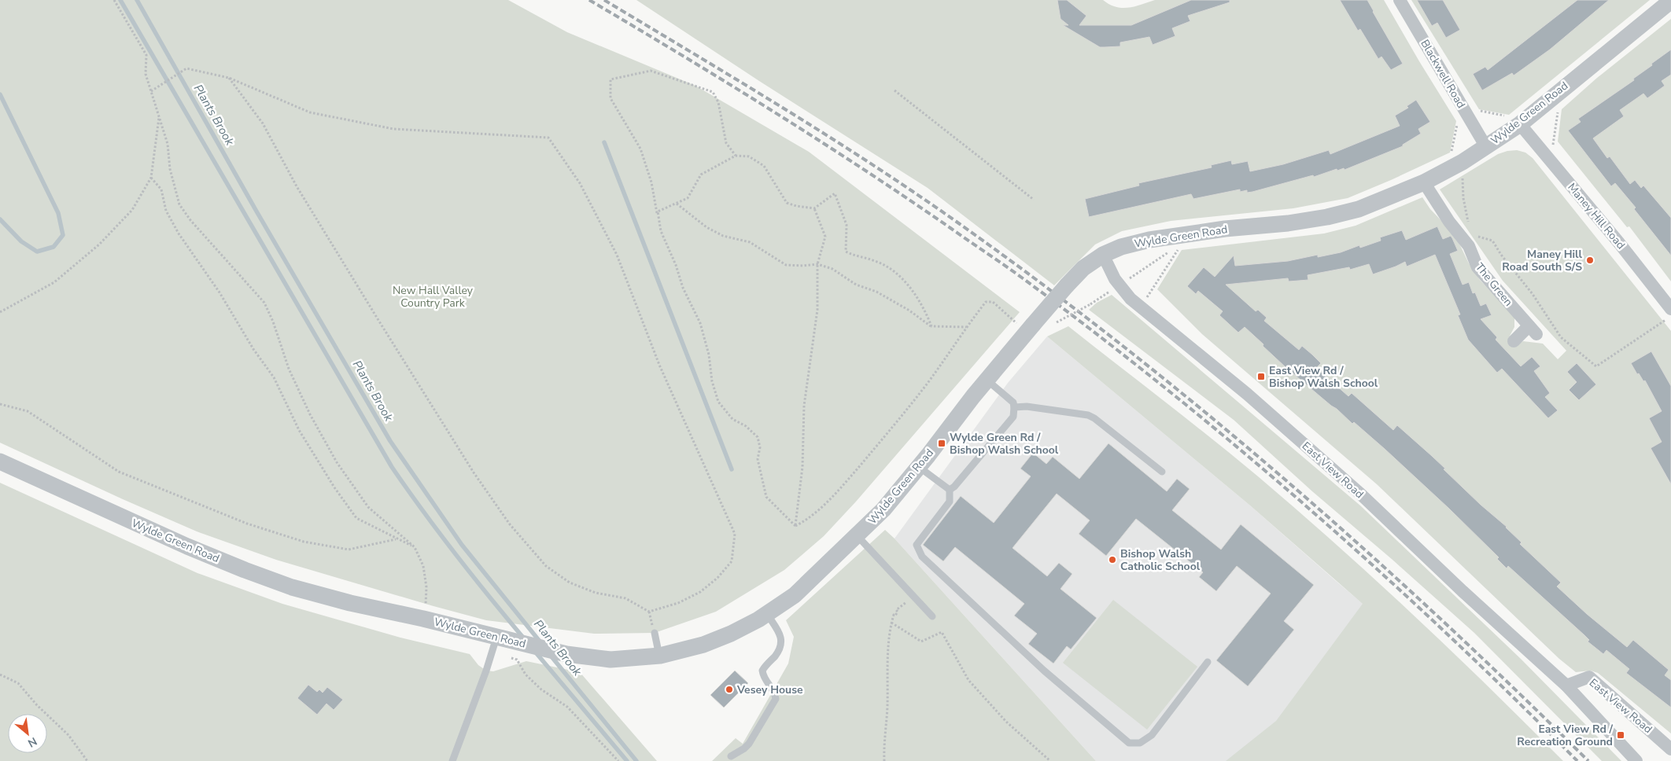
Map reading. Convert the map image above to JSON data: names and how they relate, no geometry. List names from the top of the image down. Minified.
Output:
{"streets":{"street":["Blackwell Road","Wylde Green Road","Maney Hill Road","The Green","East View Road"]},"crossings":[["Blackwell Road","Wylde Green Road"],["Wylde Green Road","Maney Hill Road"],["Wylde Green Road","The Green"],["Wylde Green Road","East View Road"]],"water":["Plants Brook"],"parks":["New Hall Valley Country Park"],"places":{"other":["Maney Hill Road South S/S","Bishop Walsh Catholic School","Vesey House"],"transit":["East View Rd / Bishop Walsh School","Wylde Green Rd / Bishop Walsh School","East View Rd / Recreation Ground"]},"north":"bottom right"}
